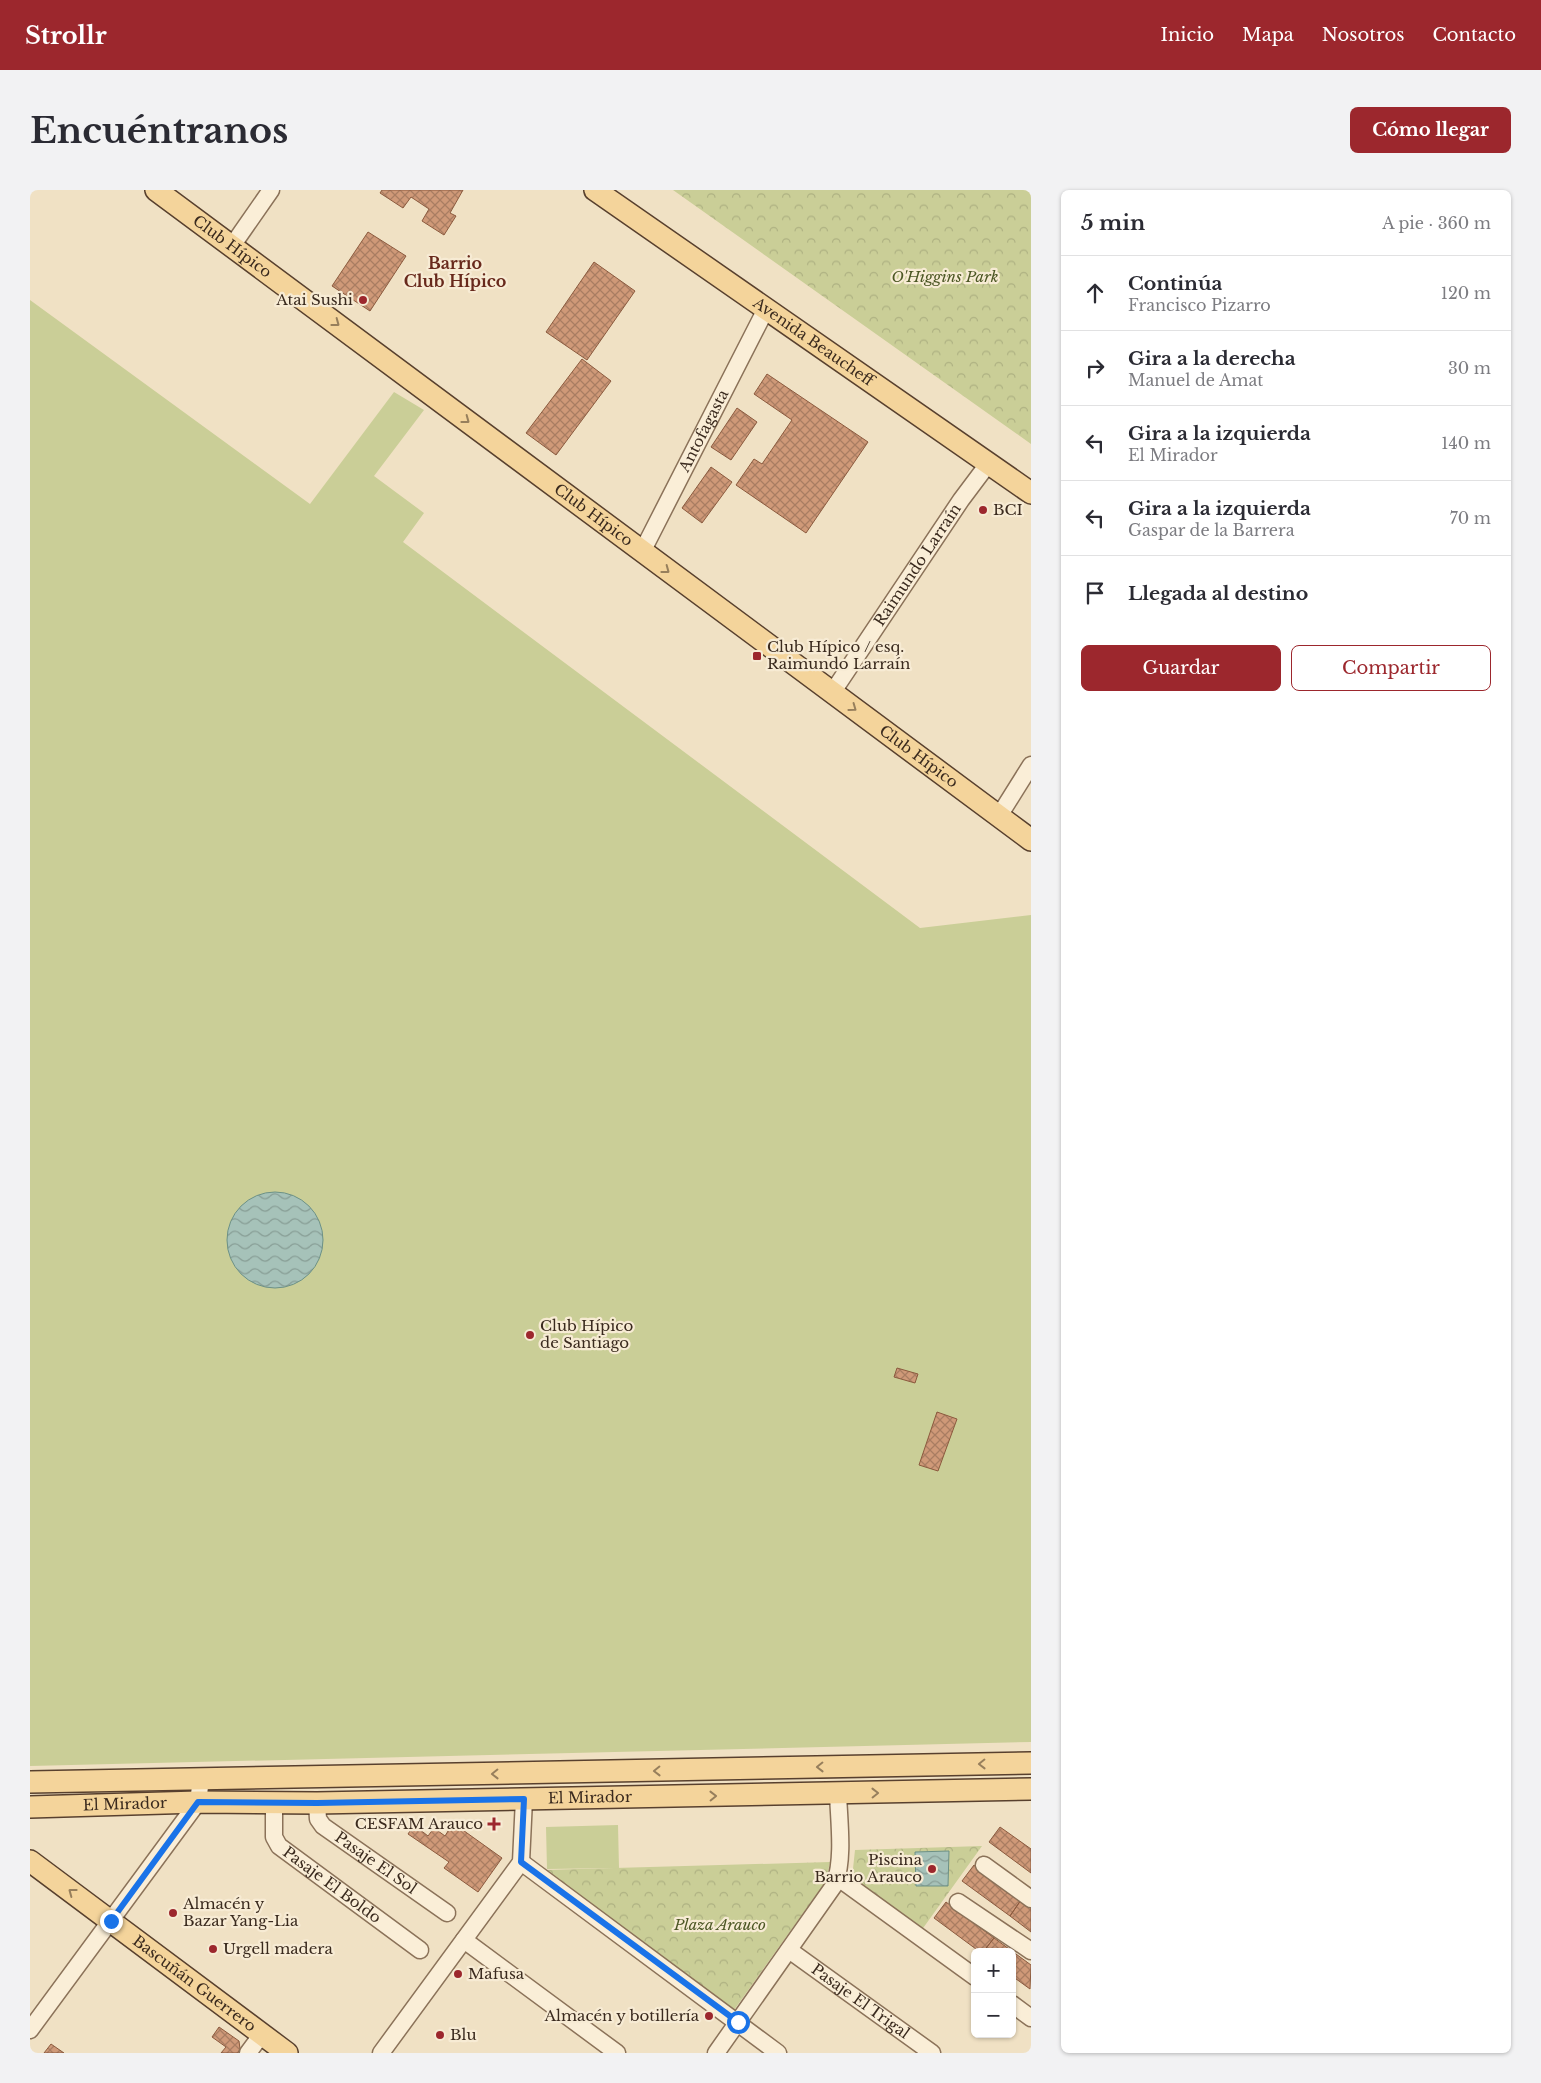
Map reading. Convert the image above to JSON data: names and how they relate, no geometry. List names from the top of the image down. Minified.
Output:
{"streets":{"main road":["Club Hípico","Avenida Beaucheff","El Mirador","Bascuñán Guerrero"],"street":["Antofagasta","Raimundo Larraín","Pasaje El Sol","Pasaje El Boldo","Pasaje El Trigal"]},"crossings":[["Club Hípico","Antofagasta"],["Club Hípico","Raimundo Larraín"],["Avenida Beaucheff","Antofagasta"],["Avenida Beaucheff","Raimundo Larraín"],["El Mirador","Pasaje El Sol"],["El Mirador","Pasaje El Boldo"]],"one_way":["Club Hípico"],"districts":["Barrio Club Hípico"],"parks":["O'Higgins Park","Plaza Arauco"],"places":{"other":["Atai Sushi","BCI","Club Hípico de Santiago","Piscina Barrio Arauco","Almacén y Bazar Yang-Lia","Urgell madera","Mafusa","Almacén y botillería","Blu"],"transit":["Club Hípico / esq. Raimundo Larraín"],"health":["CESFAM Arauco"]},"page":{"header":"Strollr","nav":["Inicio","Mapa","Nosotros","Contacto"],"buttons":["Cómo llegar",["Guardar","Compartir"]],"title":"Encuéntranos","heading":["5 min","A pie · 360 m"],"list":[["Continúa","Francisco Pizarro","120 m"],["Gira a la derecha","Manuel de Amat","30 m"],["Gira a la izquierda","El Mirador","140 m"],["Gira a la izquierda","Gaspar de la Barrera","70 m"],"Llegada al destino"],"map_buttons":["+","−"]}}
